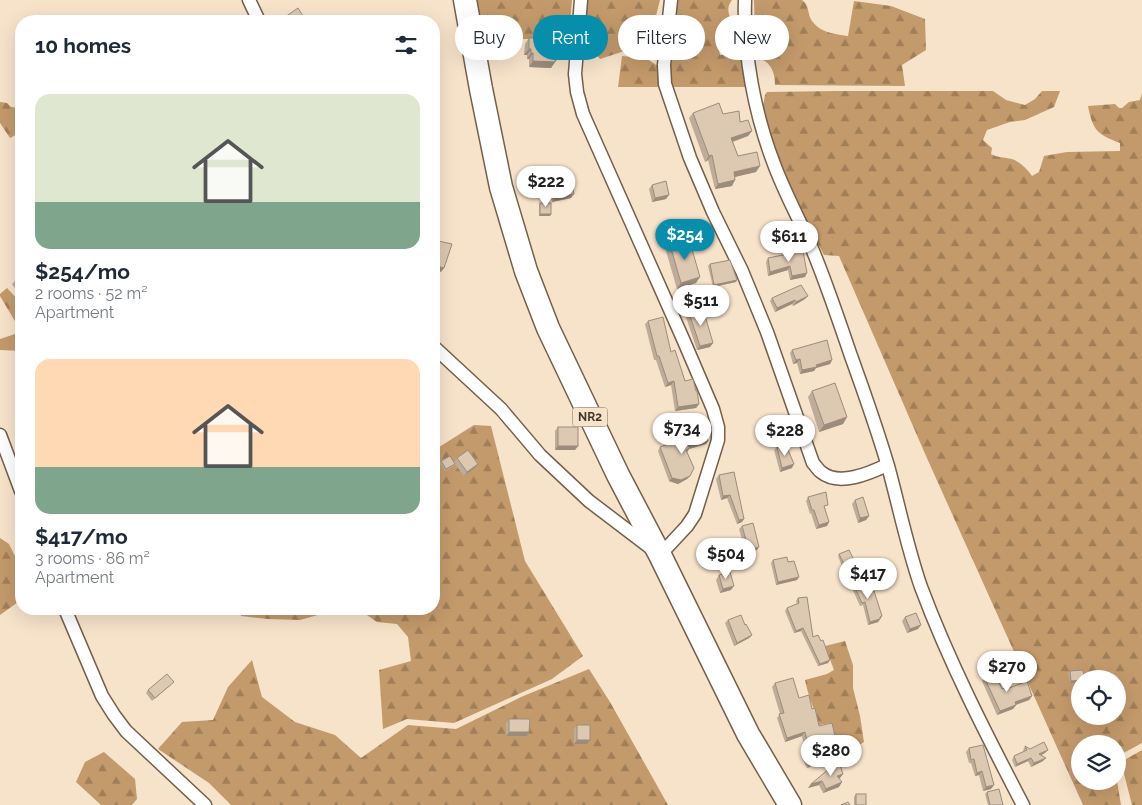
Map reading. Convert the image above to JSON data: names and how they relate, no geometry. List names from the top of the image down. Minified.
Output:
{"streets":{"highway":["NR2"]},"page":{"chip":["Buy","Rent","Filters","New"],"heading":"10 homes","list":[{"name":"$254/mo","note":"2 rooms · 52 m² · Apartment"},{"name":"$417/mo","note":"3 rooms · 86 m² · Apartment"}],"price":["$222","$254","$611","$511","$734","$228","$504","$417","$270","$280"]}}
